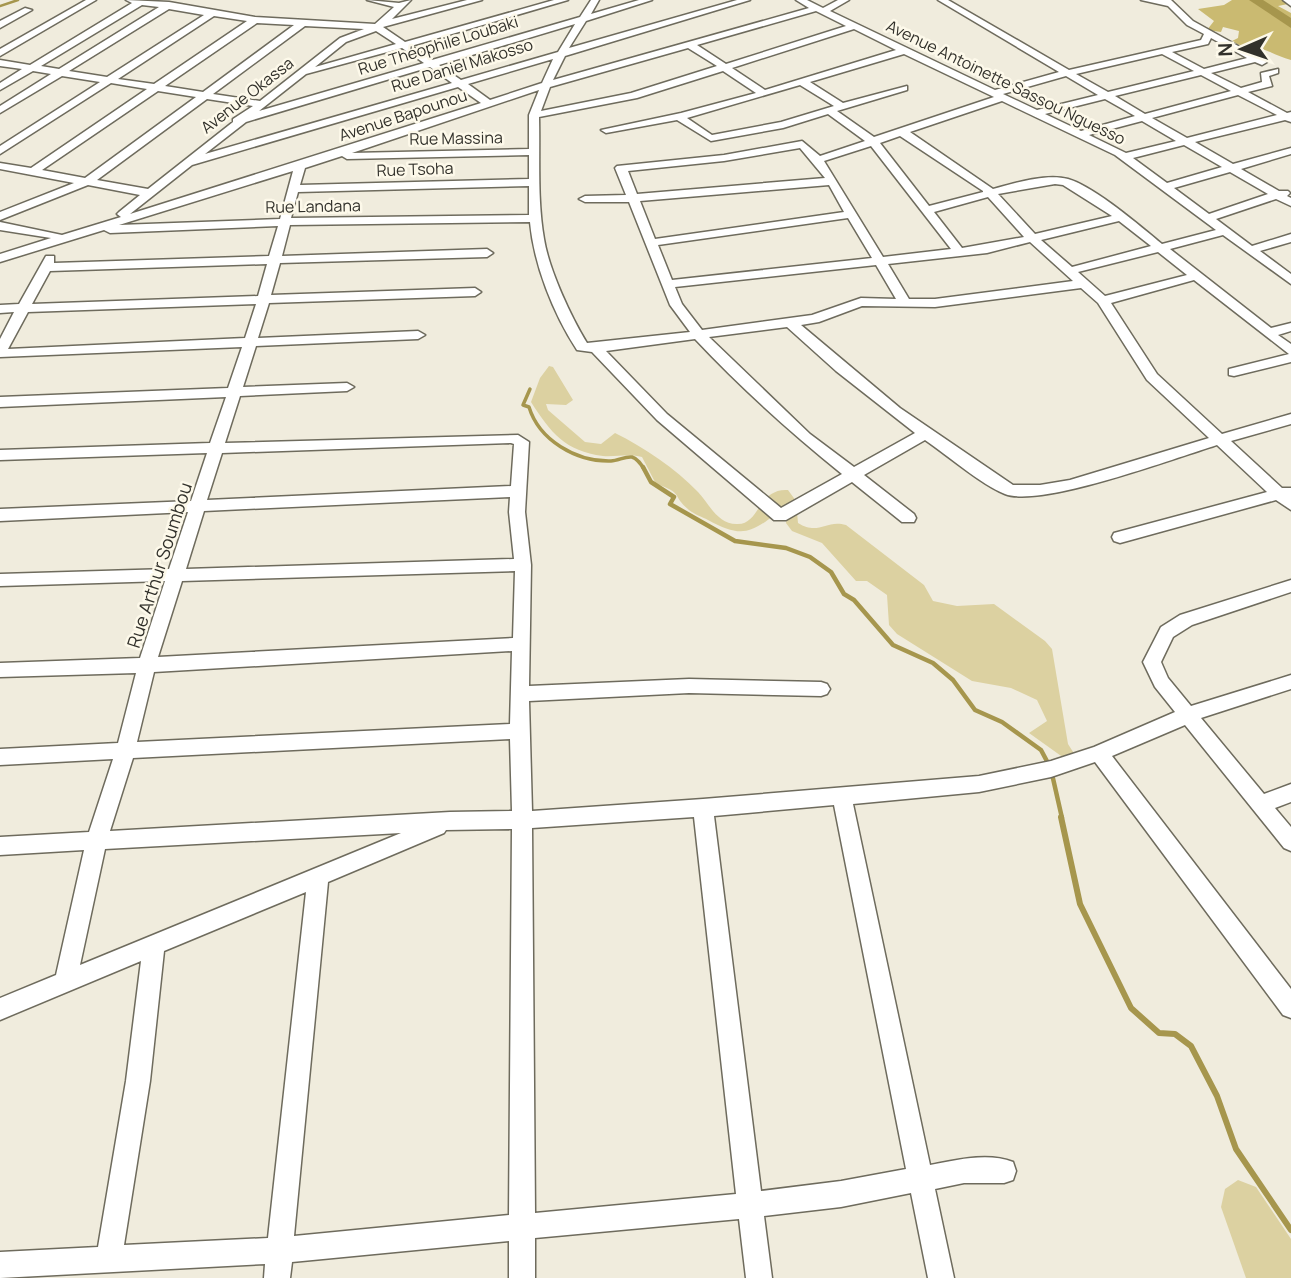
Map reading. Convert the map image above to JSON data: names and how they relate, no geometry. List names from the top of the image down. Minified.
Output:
{"streets":{"street":["Rue Théophile Loubaki","Rue Daniel Makosso","Avenue Antoinette Sassou Nguesso","Avenue Okassa","Avenue Bapounou","Rue Massina","Rue Tsoha","Rue Landana","Rue Arthur Soumbou"]},"crossings":[["Rue Théophile Loubaki","Avenue Okassa"],["Rue Daniel Makosso","Avenue Okassa"],["Avenue Antoinette Sassou Nguesso","Avenue Bapounou"],["Avenue Okassa","Avenue Bapounou"],["Avenue Bapounou","Rue Massina"],["Avenue Bapounou","Rue Landana"],["Avenue Bapounou","Rue Arthur Soumbou"],["Rue Tsoha","Rue Arthur Soumbou"],["Rue Landana","Rue Arthur Soumbou"]],"north":"left"}
